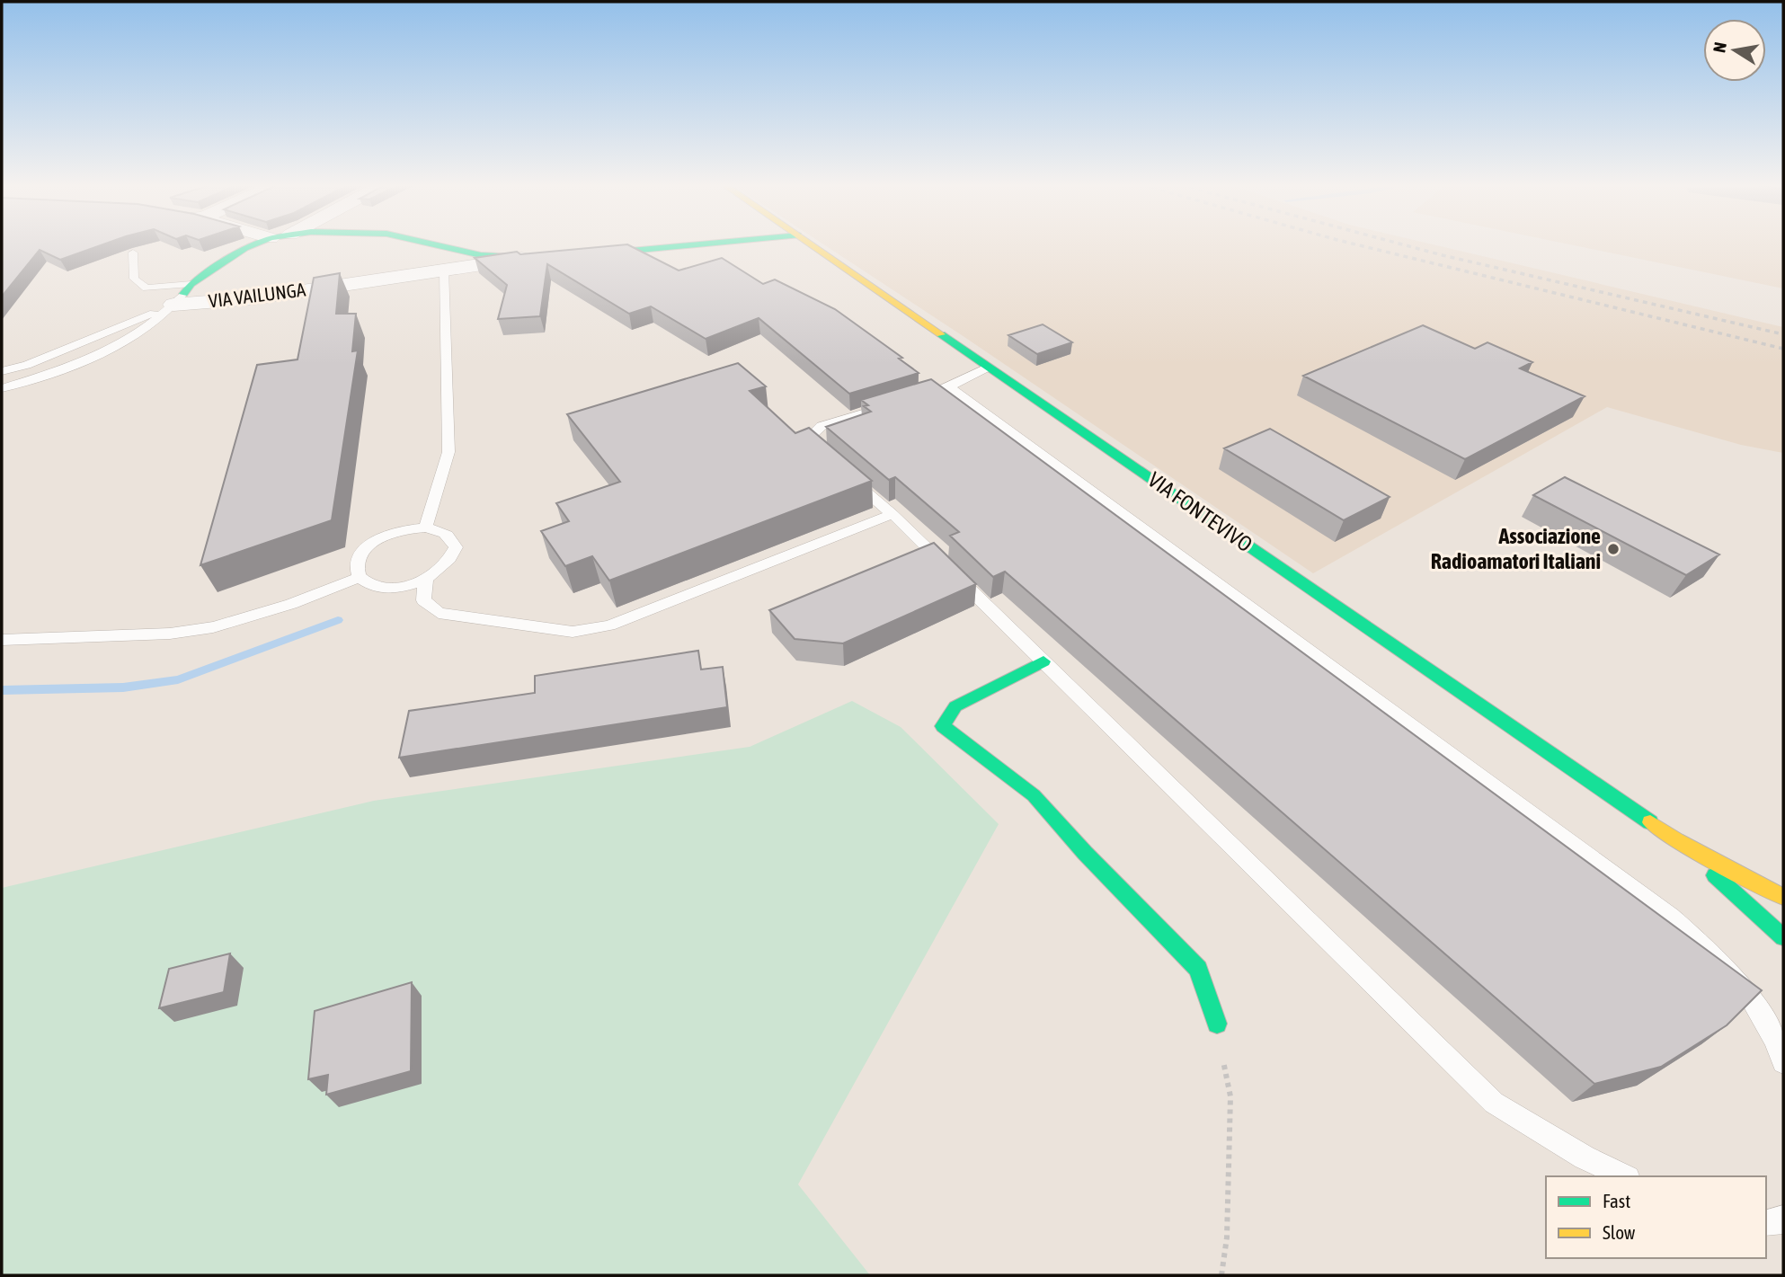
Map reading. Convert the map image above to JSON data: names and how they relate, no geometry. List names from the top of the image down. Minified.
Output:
{"streets":{"street":["VIA VAILUNGA","VIA FONTEVIVO"]},"places":["Associazione Radioamatori Italiani"],"legend":["Fast","Slow"],"north":"left"}
